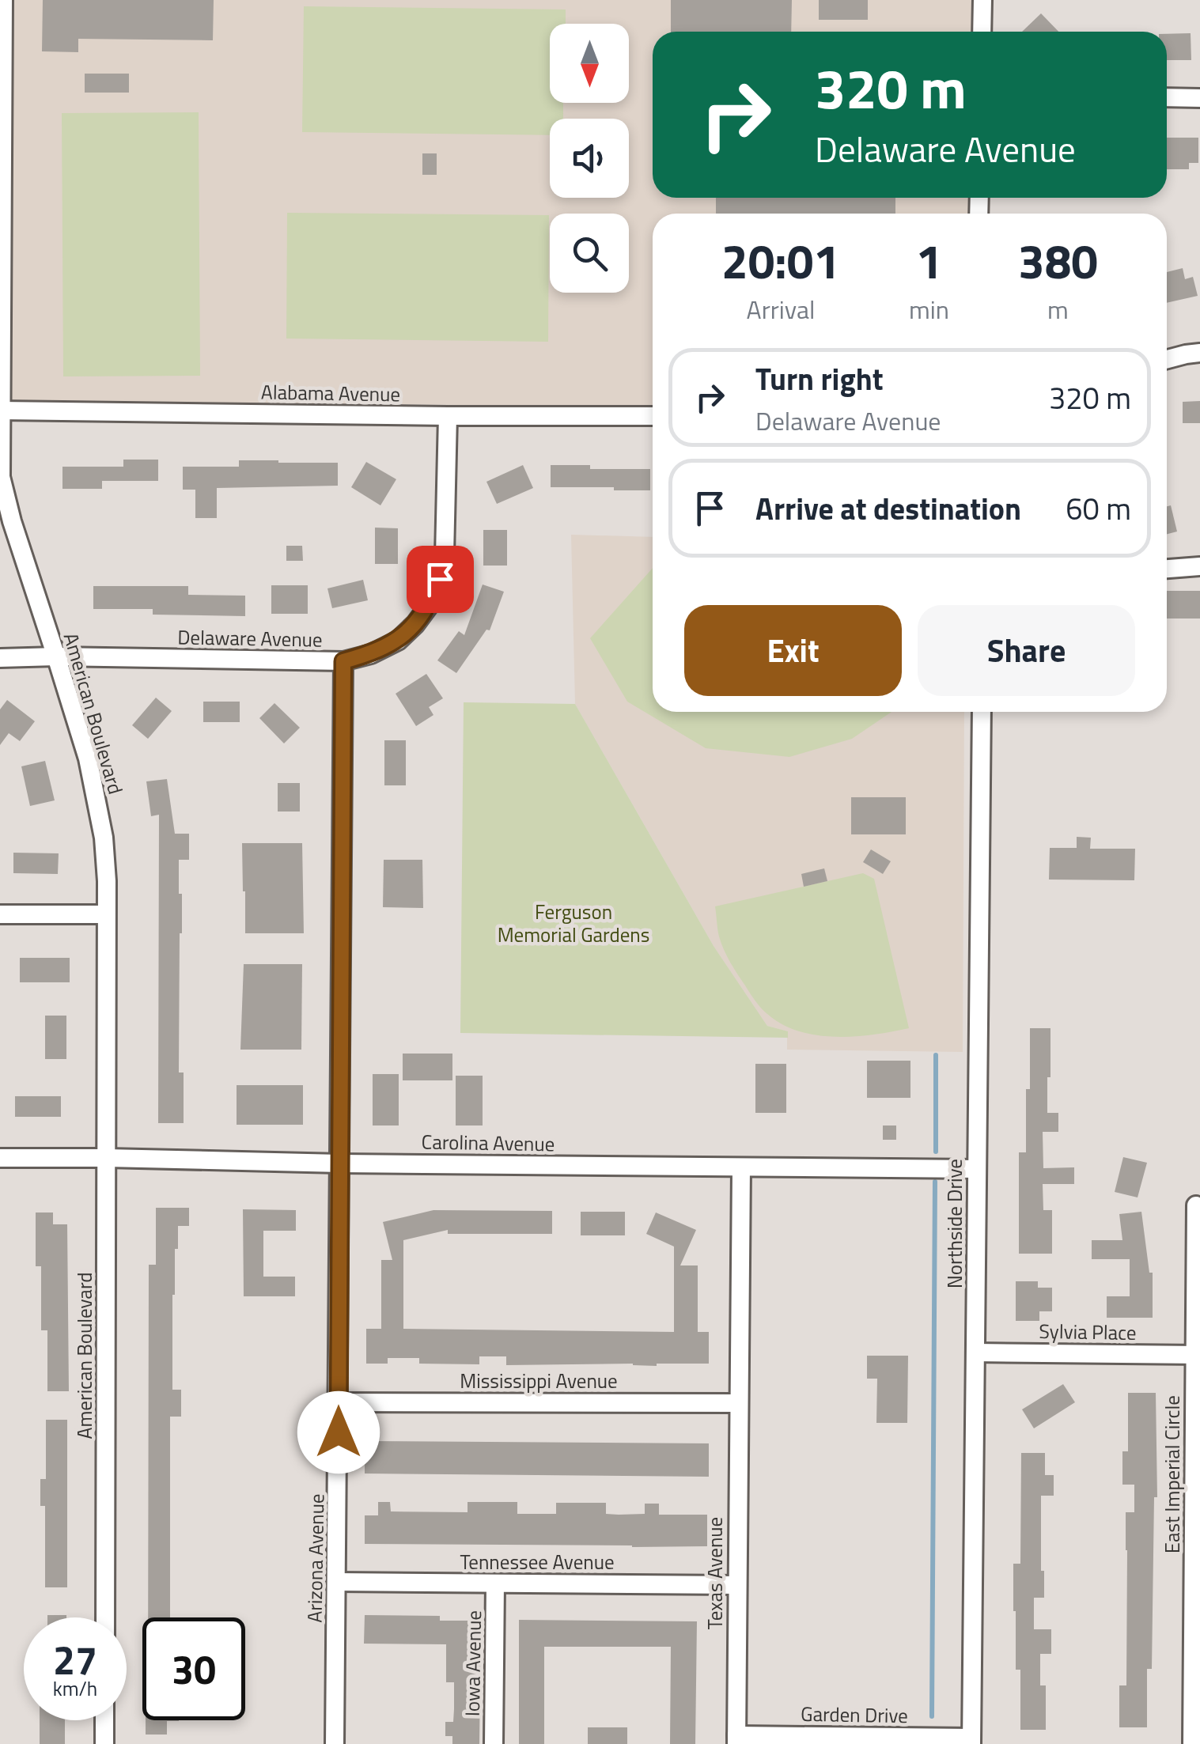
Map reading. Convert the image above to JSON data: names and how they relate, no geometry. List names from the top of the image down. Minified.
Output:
{"streets":{"street":["Alabama Avenue","Delaware Avenue","American Boulevard","Carolina Avenue","Northside Drive","Sylvia Place","Mississippi Avenue","East Imperial Circle","Arizona Avenue","Tennessee Avenue","Texas Avenue","Iowa Avenue","Garden Drive"]},"crossings":[["Alabama Avenue","Delaware Avenue"],["Alabama Avenue","American Boulevard"],["Delaware Avenue","American Boulevard"],["Delaware Avenue","Arizona Avenue"],["American Boulevard","Carolina Avenue"],["Carolina Avenue","Northside Drive"],["Carolina Avenue","Arizona Avenue"],["Carolina Avenue","Texas Avenue"],["Northside Drive","Sylvia Place"],["Northside Drive","Garden Drive"],["Sylvia Place","East Imperial Circle"],["Mississippi Avenue","Arizona Avenue"],["Mississippi Avenue","Texas Avenue"],["Arizona Avenue","Tennessee Avenue"],["Tennessee Avenue","Texas Avenue"],["Tennessee Avenue","Iowa Avenue"],["Texas Avenue","Garden Drive"]],"parks":["Ferguson Memorial Gardens"],"north":"bottom","page":{"turn":["320 m","Delaware Avenue"],"eta":["20:01","Arrival","1","min","380","m"],"list":[{"name":"Turn right","note":"Delaware Avenue","value":"320 m"},{"name":"Arrive at destination","value":"60 m"}],"buttons":["Exit","Share"],"speed":"27 km/h","limit":"30"}}
